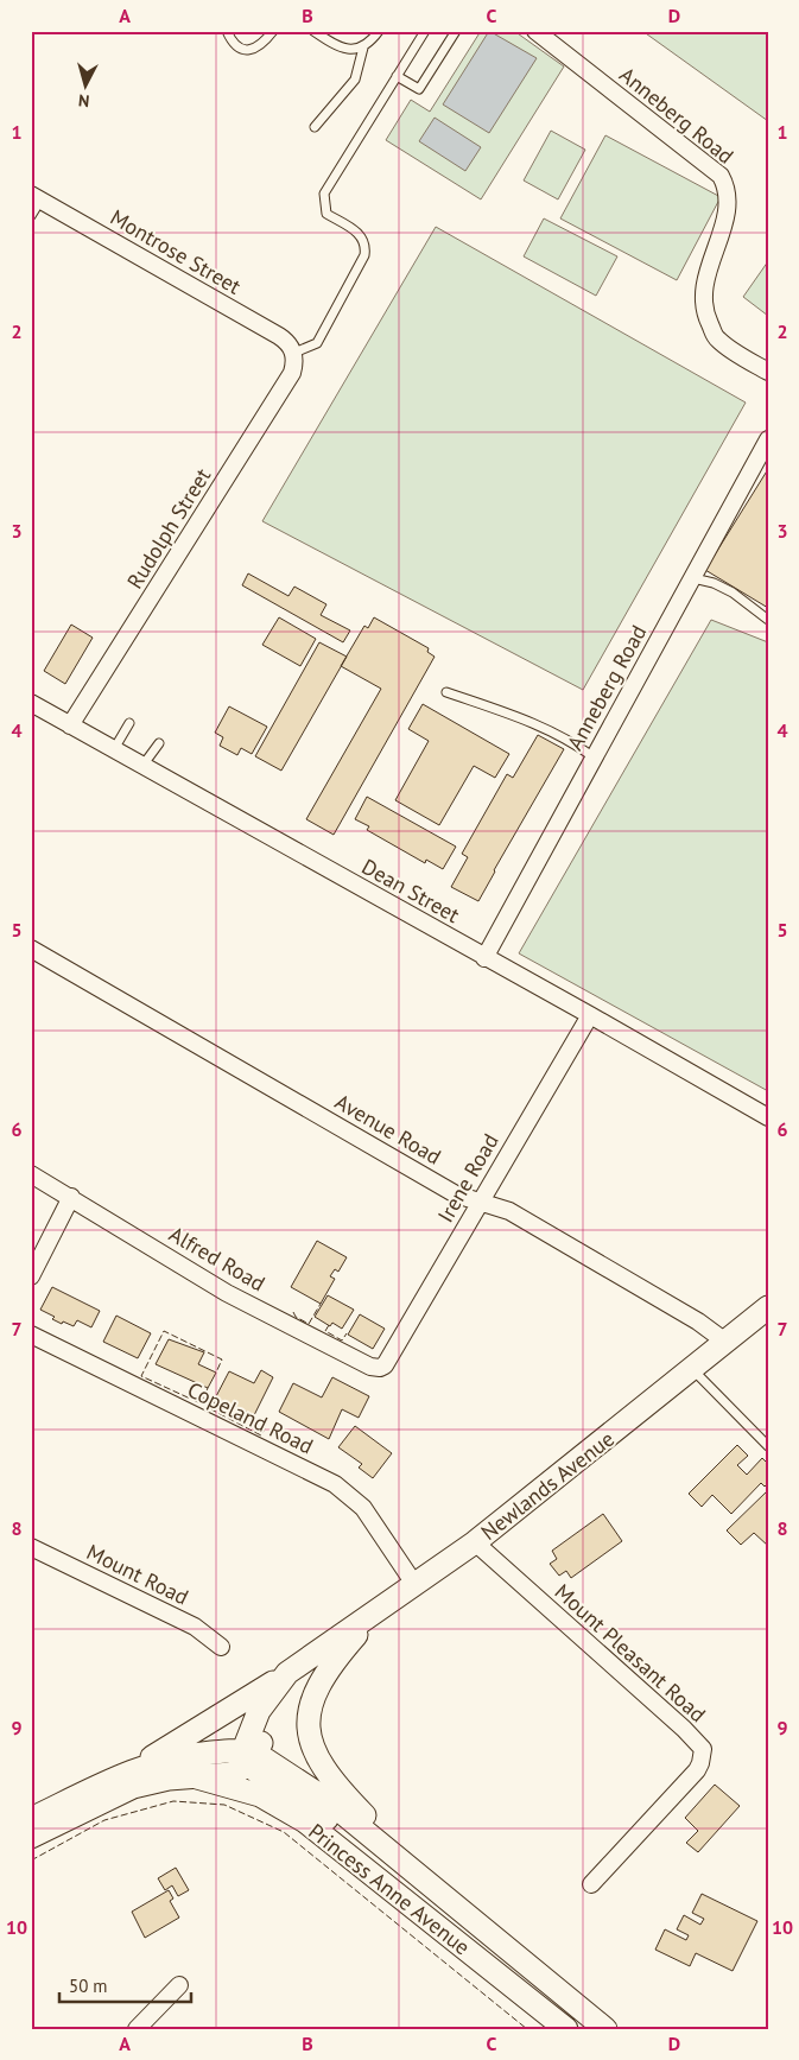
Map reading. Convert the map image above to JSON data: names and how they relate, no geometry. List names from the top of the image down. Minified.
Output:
{"streets":{"main road":["Newlands Avenue","Princess Anne Avenue"],"street":["Anneberg Road","Montrose Street","Rudolph Street","Dean Street","Avenue Road","Irene Road","Alfred Road","Copeland Road","Mount Road","Mount Pleasant Road"]},"crossings":[["Anneberg Road","Dean Street"],["Montrose Street","Rudolph Street"],["Rudolph Street","Dean Street"],["Dean Street","Irene Road"],["Avenue Road","Irene Road"],["Avenue Road","Newlands Avenue"],["Irene Road","Alfred Road"],["Copeland Road","Newlands Avenue"],["Newlands Avenue","Mount Pleasant Road"],["Newlands Avenue","Princess Anne Avenue"]],"scale_bar":"50 m","north":"bottom","grid":{"columns":["A","B","C","D"],"rows":["1","2","3","4","5","6","7","8","9","10"]}}
